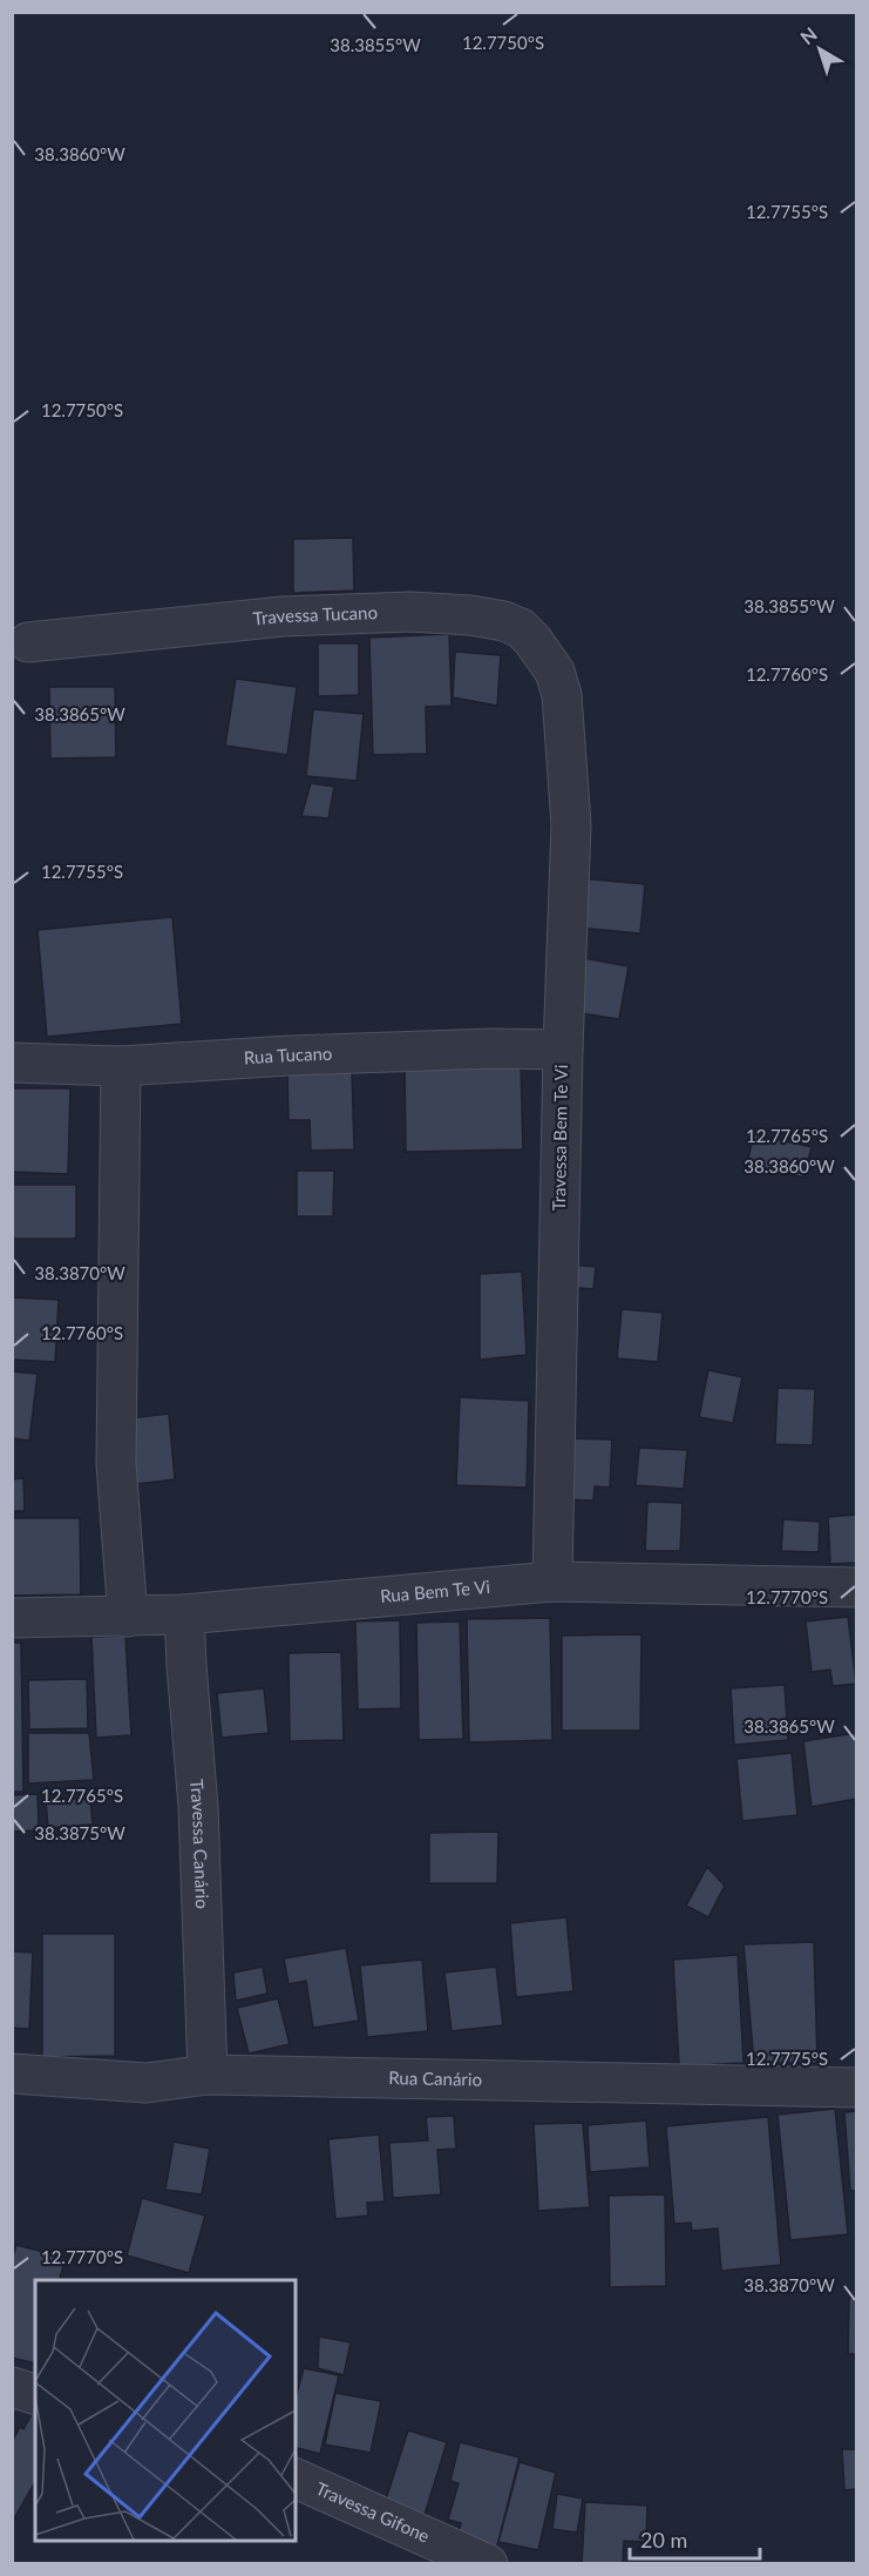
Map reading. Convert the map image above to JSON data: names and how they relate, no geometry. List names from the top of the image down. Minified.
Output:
{"streets":{"street":["Travessa Tucano","Rua Tucano","Travessa Bem Te Vi","Rua Bem Te Vi","Travessa Canário","Rua Canário","Travessa Gifone"]},"crossings":[["Travessa Tucano","Travessa Bem Te Vi"],["Rua Tucano","Travessa Bem Te Vi"],["Travessa Bem Te Vi","Rua Bem Te Vi"],["Rua Bem Te Vi","Travessa Canário"],["Travessa Canário","Rua Canário"]],"scale_bar":"20 m","north":"top left","coordinates":["12.7750°S","38.3855°W","38.3860°W","12.7755°S","12.7760°S","38.3865°W","12.7765°S","38.3870°W","12.7770°S","38.3875°W","12.7775°S"]}
